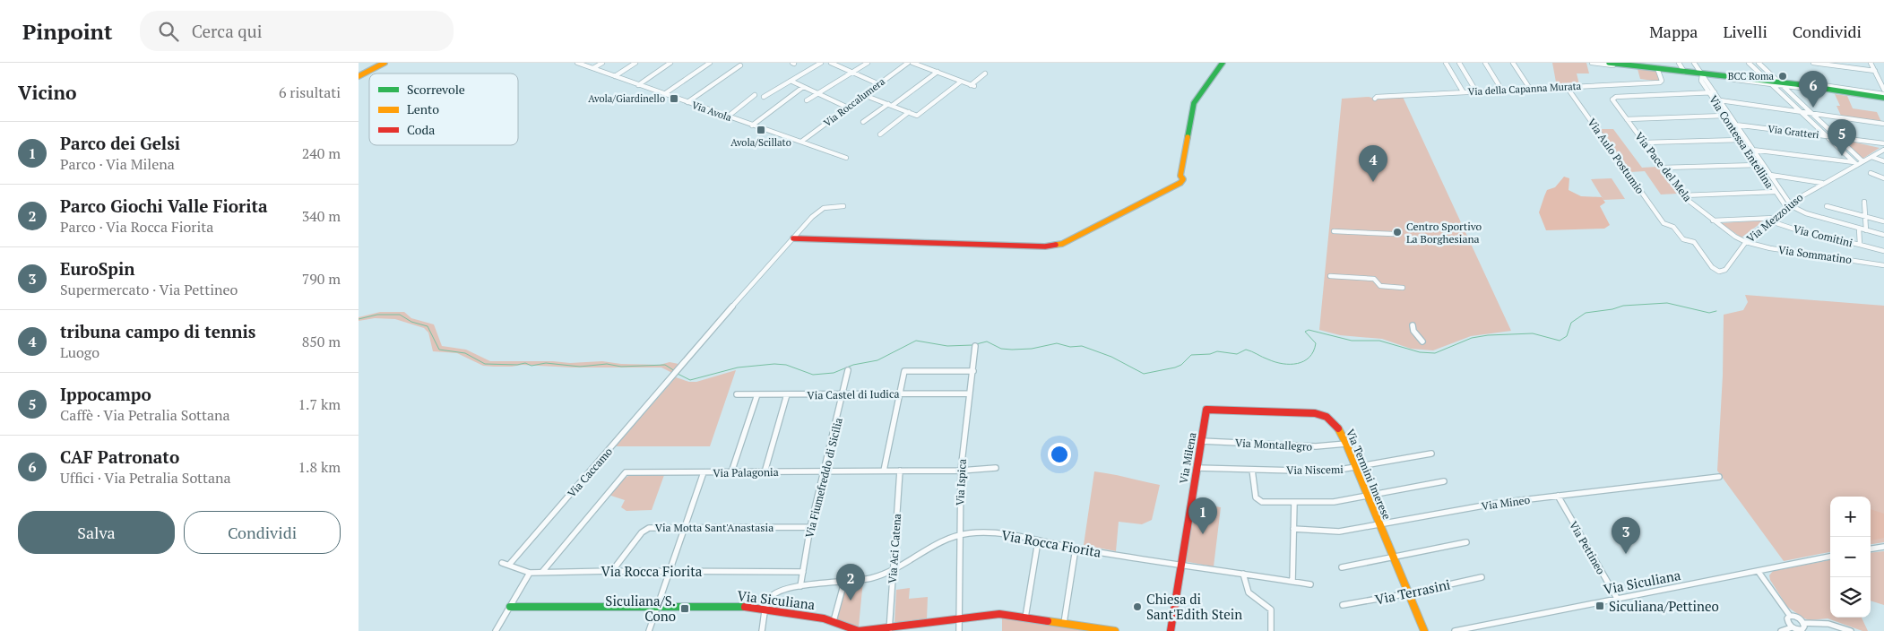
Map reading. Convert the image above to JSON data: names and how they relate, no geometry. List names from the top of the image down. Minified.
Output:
{"streets":{"street":["Via della Capanna Murata","Via Roccalumera","Via Avola","Via Gratteri","Via Contessa Entellina","Via Aulo Postumio","Via Pace del Mela","Via Mezzoiuso","Via Comitini","Via Sommatino","Via Castel di Iudica","Via Montallegro","Via Milena","Via Niscemi","Via Caccamo","Via Palagonia","Via Termini Imerese","Via Fiumefreddo di Sicilia","Via Ispica","Via Mineo","Via Motta Sant'Anastasia","Via Rocca Fiorita","Via Pettineo","Via Aci Catena","Via Siculiana","Via Terrasini"]},"crossings":[["Via della Capanna Murata","Via Aulo Postumio"],["Via Roccalumera","Via Avola"],["Via Gratteri","Via Contessa Entellina"],["Via Contessa Entellina","Via Pace del Mela"],["Via Contessa Entellina","Via Mezzoiuso"],["Via Aulo Postumio","Via Mezzoiuso"],["Via Pace del Mela","Via Mezzoiuso"],["Via Pace del Mela","Via Sommatino"],["Via Mezzoiuso","Via Comitini"],["Via Mezzoiuso","Via Sommatino"],["Via Castel di Iudica","Via Fiumefreddo di Sicilia"],["Via Castel di Iudica","Via Ispica"],["Via Montallegro","Via Milena"],["Via Montallegro","Via Termini Imerese"],["Via Milena","Via Niscemi"],["Via Milena","Via Termini Imerese"],["Via Milena","Via Rocca Fiorita"],["Via Niscemi","Via Termini Imerese"],["Via Caccamo","Via Rocca Fiorita"],["Via Palagonia","Via Fiumefreddo di Sicilia"],["Via Palagonia","Via Ispica"],["Via Palagonia","Via Rocca Fiorita"],["Via Palagonia","Via Aci Catena"],["Via Termini Imerese","Via Mineo"],["Via Termini Imerese","Via Terrasini"],["Via Fiumefreddo di Sicilia","Via Motta Sant'Anastasia"],["Via Fiumefreddo di Sicilia","Via Rocca Fiorita"],["Via Ispica","Via Rocca Fiorita"],["Via Ispica","Via Siculiana"],["Via Mineo","Via Pettineo"],["Via Motta Sant'Anastasia","Via Rocca Fiorita"],["Via Rocca Fiorita","Via Aci Catena"],["Via Rocca Fiorita","Via Siculiana"],["Via Pettineo","Via Siculiana"],["Via Aci Catena","Via Siculiana"]],"places":{"other":["BCC Roma","Centro Sportivo La Borghesiana","Chiesa di Sant'Edith Stein"],"transit":["Avola/Giardinello","Avola/Scillato","Siculiana/Pettineo","Siculiana/S. Cono"]},"legend":["Scorrevole","Lento","Coda"],"page":{"header":"Pinpoint","search":"Cerca qui","nav":["Mappa","Livelli","Condividi"],"heading":["Vicino","6 risultati"],"pins":["6","5","4","1","3","2"],"list":[{"mark":"1","name":"Parco dei Gelsi","note":"Parco · Via Milena","value":"240 m"},{"mark":"2","name":"Parco Giochi Valle Fiorita","note":"Parco · Via Rocca Fiorita","value":"340 m"},{"mark":"3","name":"EuroSpin","note":"Supermercato · Via Pettineo","value":"790 m"},{"mark":"4","name":"tribuna campo di tennis","note":"Luogo","value":"850 m"},{"mark":"5","name":"Ippocampo","note":"Caffè · Via Petralia Sottana","value":"1.7 km"},{"mark":"6","name":"CAF Patronato","note":"Uffici · Via Petralia Sottana","value":"1.8 km"}],"map_buttons":["+","−"],"buttons":["Salva","Condividi"]}}
